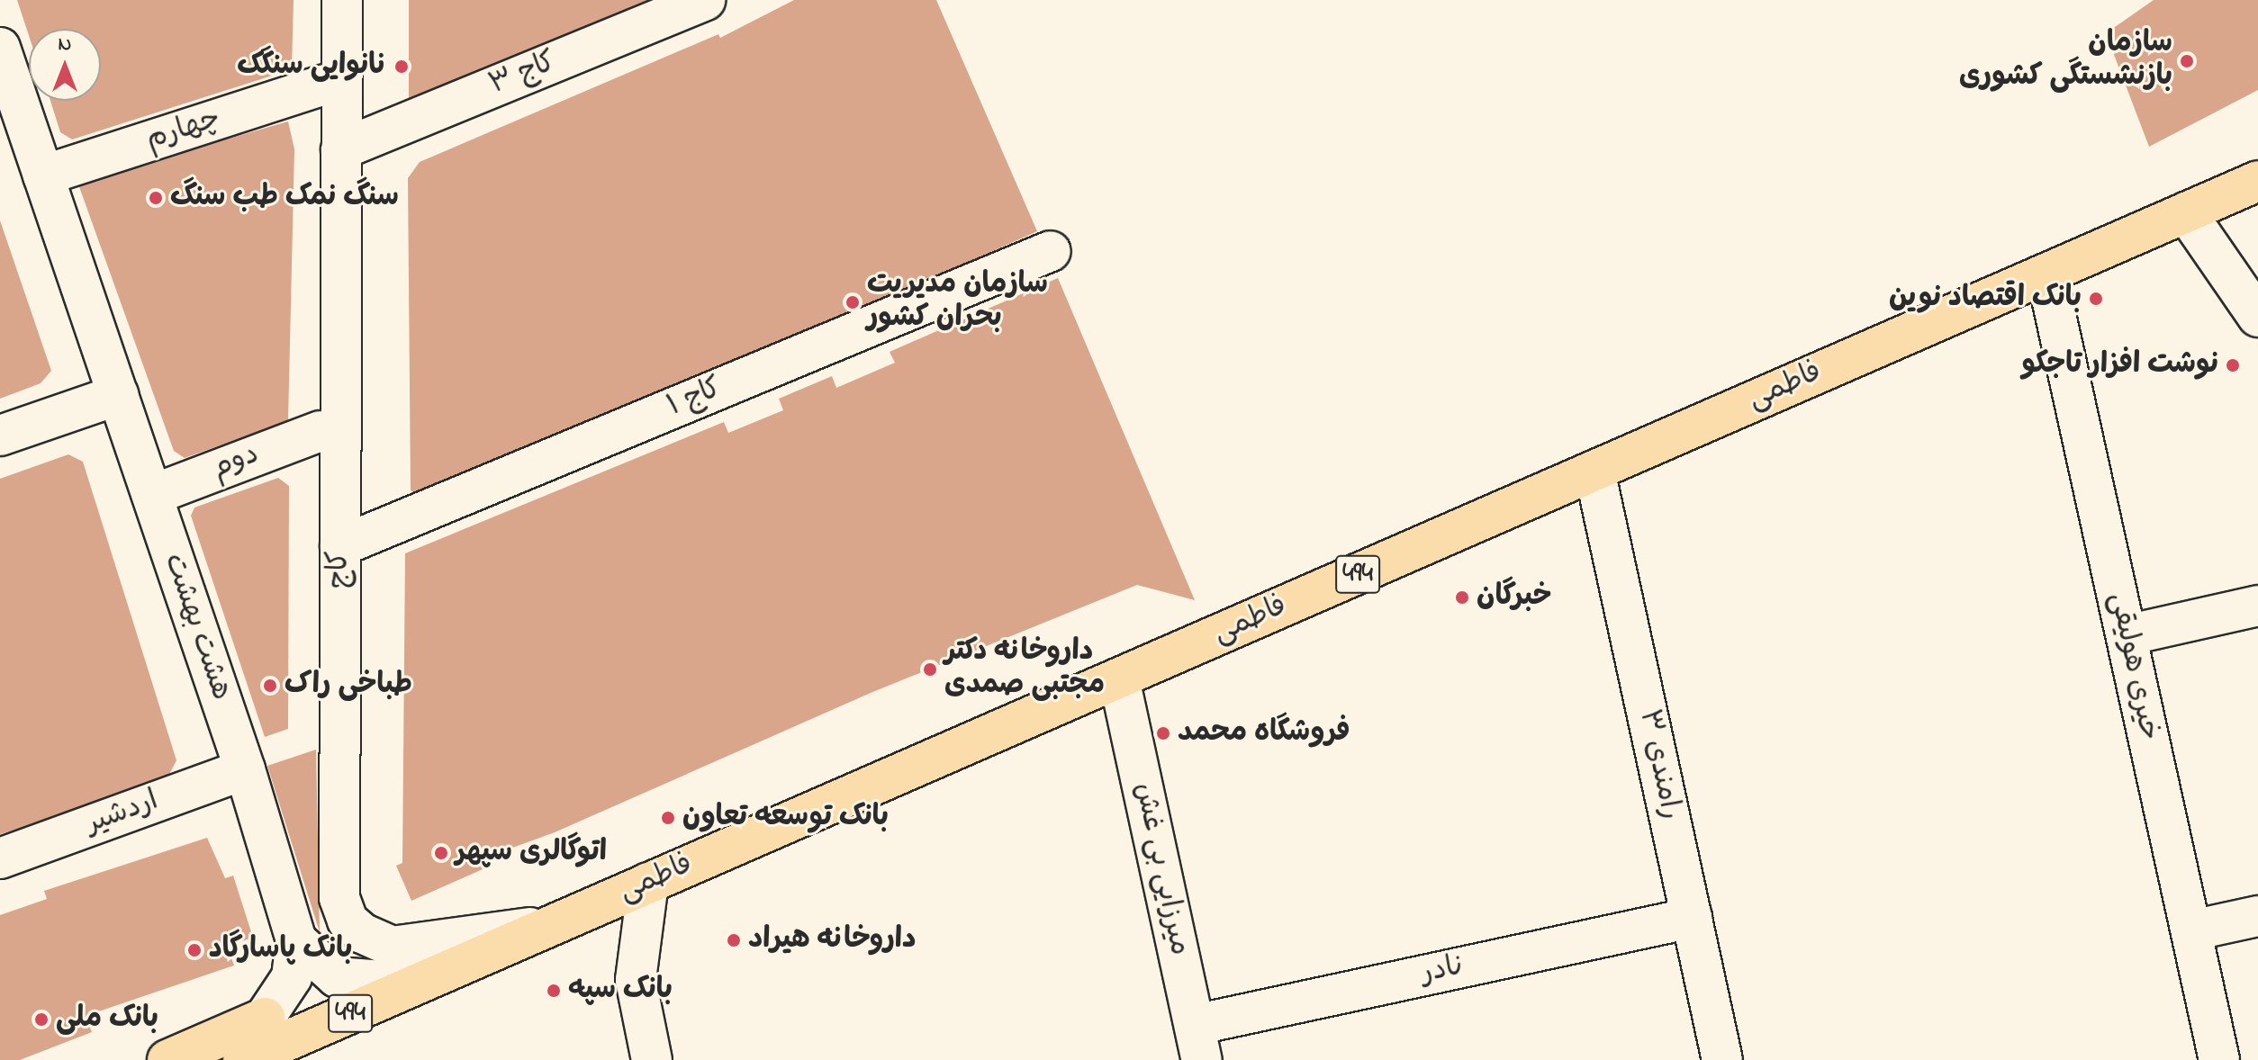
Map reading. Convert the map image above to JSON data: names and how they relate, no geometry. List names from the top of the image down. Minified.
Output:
{"streets":{"main road":["فاطمی","494"],"street":["کاج ۳","چهارم","کاج ۱","دوم","کاج","هشت بهشت","خیری هولیقی","رامندی ۳","اردشیر","میرزایی بی غش","نادر"]},"crossings":[["کاج ۳","کاج"],["چهارم","هشت بهشت"],["فاطمی","کاج"],["فاطمی","خیری هولیقی"],["فاطمی","رامندی ۳"],["فاطمی","میرزایی بی غش"],["کاج ۱","کاج"],["دوم","هشت بهشت"],["494","هشت بهشت"],["هشت بهشت","اردشیر"],["رامندی ۳","نادر"],["میرزایی بی غش","نادر"]],"places":["سازمان بازنشستگی کشوری","نانوایی سنگک","سنگ نمک طب سنگ","بانک اقتصاد نوین","سازمان مدیریت بحران کشور","نوشت افزار تاجکو","خبرگان","داروخانه دکتر مجتبی صمدی","طباخی راک","فروشگاه محمد","بانک توسعه تعاون","اتوگالری سپهر","داروخانه هیراد","بانک پاسارگاد","بانک سپه","بانک ملی"],"north":"top"}
